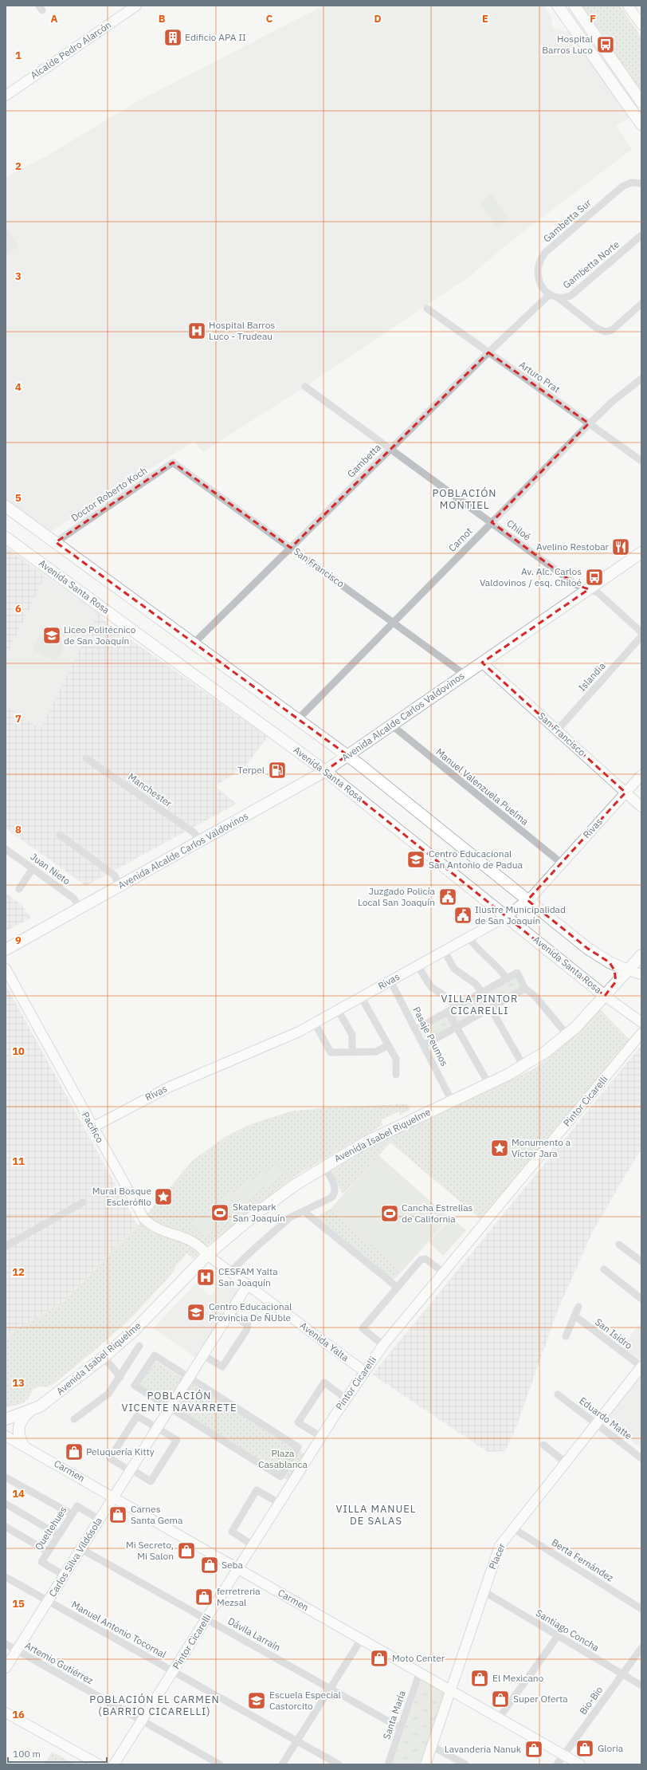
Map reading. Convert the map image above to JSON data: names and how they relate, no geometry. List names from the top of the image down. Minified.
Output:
{"streets":{"main road":["Avenida Santa Rosa","Avenida Alcalde Carlos Valdovinos","Avenida Isabel Riquelme"],"street":["Alcalde Pedro Alarcón","Gambetta Sur","Gambetta Norte","Arturo Prat","Gambetta","Doctor Roberto Koch","Chiloé","Carnot","San Francisco","Islandia","Manuel Valenzuela Puelma","Manchester","Rivas","Juan Nieto","Pasaje Peumos","Pintor Cicarelli","Pacifico","San Isidro","Avenida Yalta","Eduardo Matte","Carmen","Queltehues","Placer","Carlos Silva Vildósola","Berta Fernández","Manuel Antonio Tocornal","Santiago Concha","Dávila Larraín","Artemio Gutiérrez","Bio-Bio","Santa María"]},"crossings":[["Gambetta Sur","Gambetta Norte"],["Gambetta Sur","Gambetta"],["Gambetta Norte","Gambetta"],["Arturo Prat","Gambetta"],["Arturo Prat","Carnot"],["Gambetta","Chiloé"],["Gambetta","San Francisco"],["Doctor Roberto Koch","San Francisco"],["Chiloé","Carnot"],["Chiloé","Avenida Alcalde Carlos Valdovinos"],["Carnot","San Francisco"],["San Francisco","Islandia"],["San Francisco","Avenida Alcalde Carlos Valdovinos"],["San Francisco","Rivas"],["Avenida Santa Rosa","Avenida Alcalde Carlos Valdovinos"],["Avenida Santa Rosa","Rivas"],["Avenida Santa Rosa","Avenida Isabel Riquelme"],["Avenida Alcalde Carlos Valdovinos","Manuel Valenzuela Puelma"],["Avenida Alcalde Carlos Valdovinos","Manchester"],["Avenida Alcalde Carlos Valdovinos","Juan Nieto"],["Manuel Valenzuela Puelma","Rivas"],["Rivas","Pasaje Peumos"],["Rivas","Pacifico"],["Pasaje Peumos","Avenida Isabel Riquelme"],["Pintor Cicarelli","Avenida Yalta"],["Pintor Cicarelli","Carmen"],["Pintor Cicarelli","Manuel Antonio Tocornal"],["Pintor Cicarelli","Dávila Larraín"],["Pintor Cicarelli","Artemio Gutiérrez"],["Pacifico","Avenida Isabel Riquelme"],["Pacifico","Avenida Yalta"],["Avenida Isabel Riquelme","Avenida Yalta"],["San Isidro","Placer"],["Avenida Yalta","Carlos Silva Vildósola"],["Eduardo Matte","Placer"],["Carmen","Placer"],["Carmen","Carlos Silva Vildósola"],["Carmen","Bio-Bio"],["Carmen","Santa María"],["Queltehues","Carlos Silva Vildósola"],["Placer","Berta Fernández"],["Placer","Santiago Concha"],["Carlos Silva Vildósola","Manuel Antonio Tocornal"],["Carlos Silva Vildósola","Dávila Larraín"],["Carlos Silva Vildósola","Artemio Gutiérrez"],["Santiago Concha","Bio-Bio"],["Dávila Larraín","Santa María"]],"districts":["POBLACIÓN MONTIEL","VILLA PINTOR CICARELLI","POBLACIÓN VICENTE NAVARRETE","VILLA MANUEL DE SALAS","POBLACIÓN EL CARMEN (BARRIO CICARELLI)"],"parks":["Plaza Casablanca"],"places":{"building":["Edificio APA II"],"bus stop":["Hospital Barros Luco","Av. Alc. Carlos Valdovinos / esq. Chiloé"],"hospital":["Hospital Barros Luco - Trudeau","CESFAM Yalta San Joaquín"],"restaurant":["Avelino Restobar"],"school or university":["Liceo Politécnico de San Joaquín","Centro Educacional San Antonio de Padua","Centro Educacional Provincia De ÑUble","Escuela Especial Castorcito"],"fuel station":["Terpel"],"public building":["Juzgado Policía Local San Joaquín","Ilustre Municipalidad de San Joaquín"],"place":["Monumento a Víctor Jara","Mural Bosque Esclerófilo"],"sports":["Skatepark San Joaquín","Cancha Estrellas de California"],"shop":["Peluquería Kitty","Carnes Santa Gema","Mi Secreto, Mi Salon","Seba","ferretreria Mezsal","Moto Center","El Mexicano","Super Oferta","Gloria","Lavanderia Nanuk"]},"scale_bar":"100 m","grid":{"columns":["A","B","C","D","E","F"],"rows":["1","2","3","4","5","6","7","8","9","10","11","12","13","14","15","16"]}}
